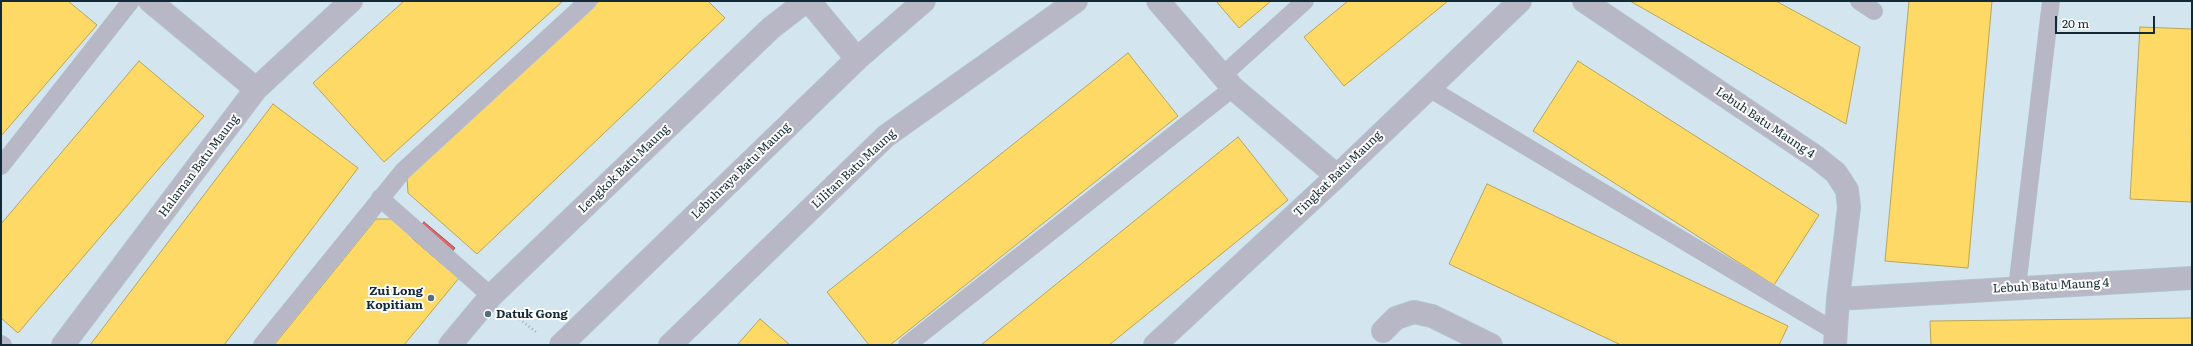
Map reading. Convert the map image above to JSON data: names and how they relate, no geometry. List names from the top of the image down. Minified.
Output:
{"streets":{"street":["Lebuh Batu Maung 4","Halaman Batu Maung","Lengkok Batu Maung","Lilitan Batu Maung","Lebuhraya Batu Maung","Tingkat Batu Maung"]},"crossings":[["Lengkok Batu Maung","Lebuhraya Batu Maung"]],"places":["Zui Long Kopitiam","Datuk Gong"],"scale_bar":"20 m"}
